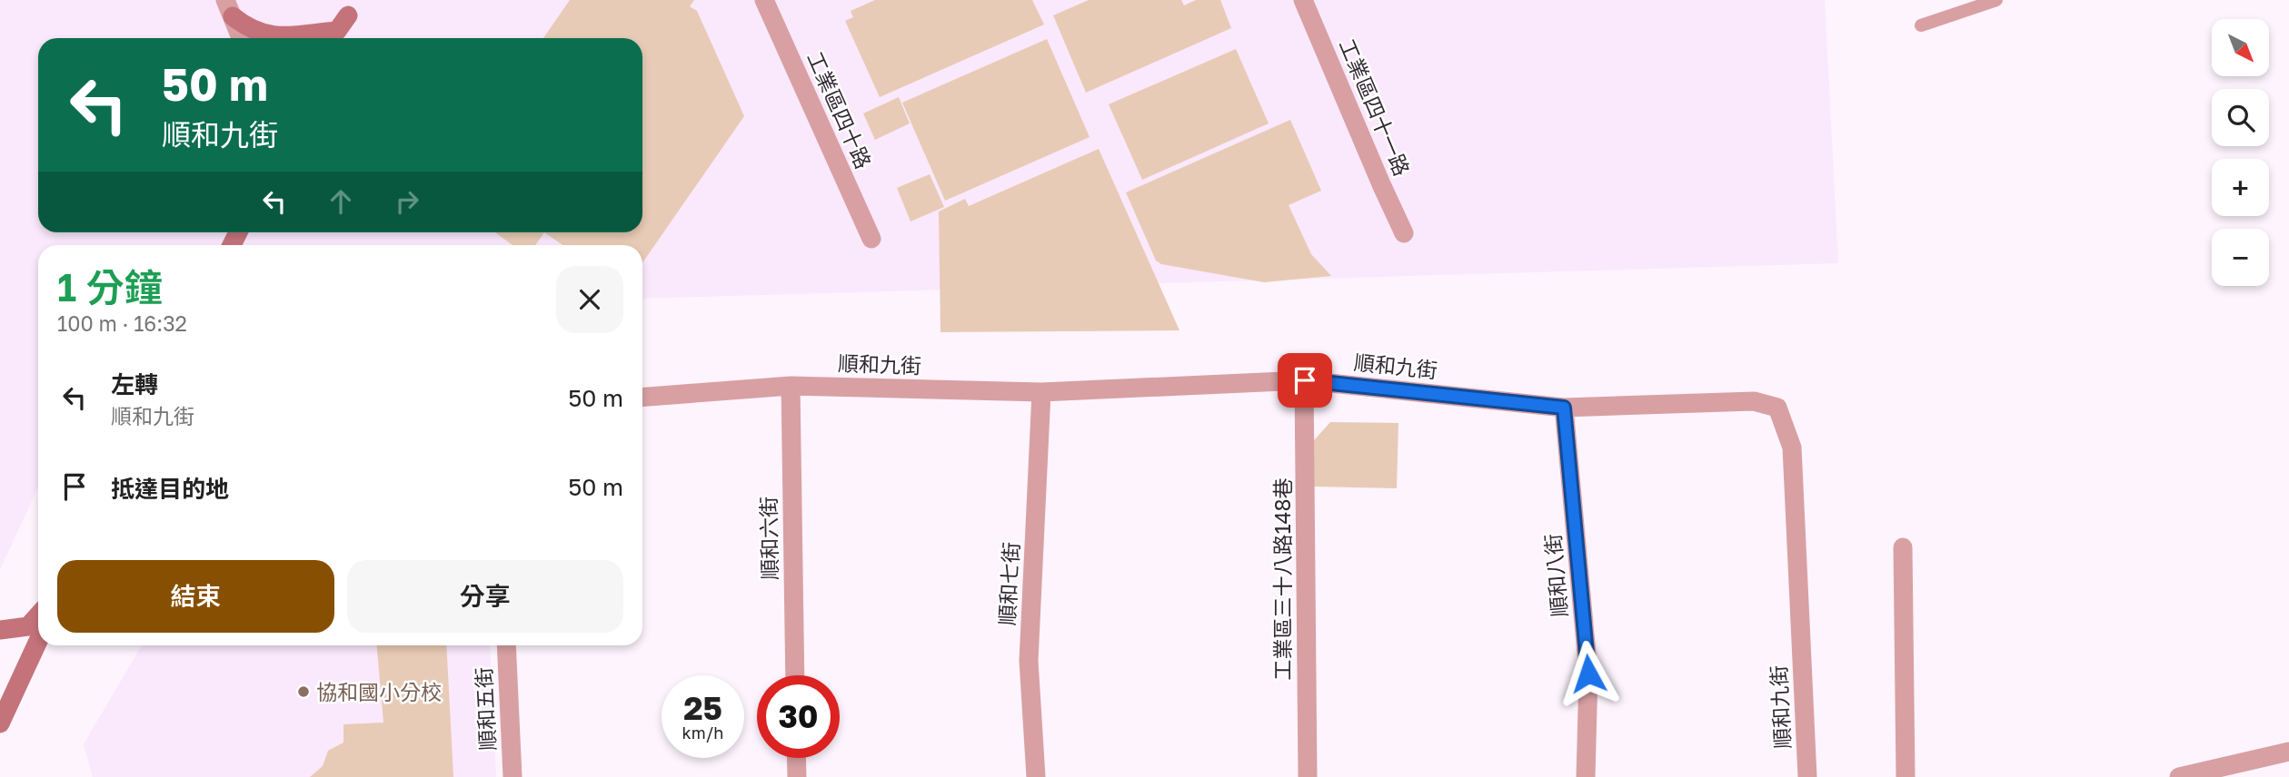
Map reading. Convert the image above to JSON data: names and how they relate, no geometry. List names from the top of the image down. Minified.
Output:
{"streets":{"street":["工業區四十一路","工業區四十路","順和九街","順和六街","順和八街","工業區三十八路148巷","順和七街","順和五街"]},"crossings":[["順和九街","順和六街"],["順和九街","順和八街"],["順和九街","工業區三十八路148巷"],["順和九街","順和七街"]],"places":["協和國小分校"],"north":"bottom right","page":{"map_buttons":["+","−"],"turn":["50 m","順和九街"],"heading":["1 分鐘","100 m · 16:32"],"list":[{"name":"左轉","note":"順和九街","value":"50 m"},{"name":"抵達目的地","value":"50 m"}],"buttons":["結束","分享"],"speed":"25 km/h","limit":"30"}}
